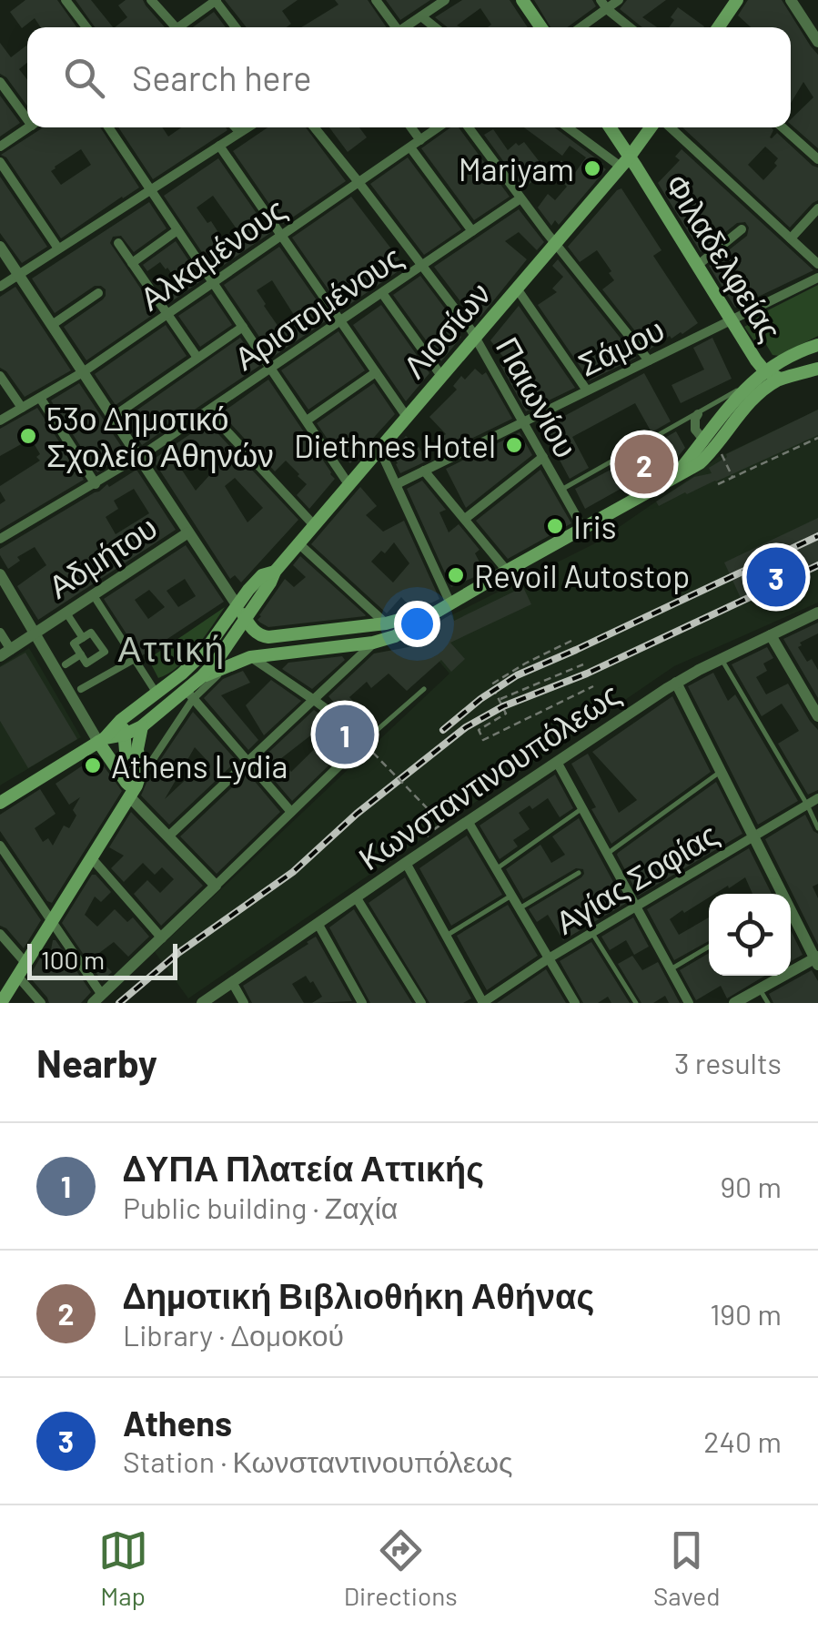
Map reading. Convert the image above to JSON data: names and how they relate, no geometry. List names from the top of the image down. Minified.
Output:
{"streets":{"main road":["Φιλαδελφείας","Λιοσίων"],"street":["Αλκαμένους","Αριστομένους","Σάμου","Παιωνίου","Αδμήτου","Κωνσταντινουπόλεως","Αγίας Σοφίας"]},"crossings":[["Αλκαμένους","Παιωνίου"],["Φιλαδελφείας","Λιοσίων"],["Φιλαδελφείας","Σάμου"],["Αριστομένους","Παιωνίου"],["Λιοσίων","Παιωνίου"],["Σάμου","Παιωνίου"]],"districts":["Αττική"],"places":["Mariyam","53ο Δημοτικό Σχολείο Αθηνών","Diethnes Hotel","Iris","Revoil Autostop","Athens Lydia"],"scale_bar":"100 m","page":{"search":"Search here","pins":["2","3","1"],"scale":"100 m","heading":["Nearby","3 results"],"list":[{"mark":"1","name":"ΔΥΠΑ Πλατεία Αττικής","note":"Public building · Ζαχία","value":"90 m"},{"mark":"2","name":"Δημοτική Βιβλιοθήκη Αθήνας","note":"Library · Δομοκού","value":"190 m"},{"mark":"3","name":"Athens","note":"Station · Κωνσταντινουπόλεως","value":"240 m"}],"nav":["Map","Directions","Saved"]}}
